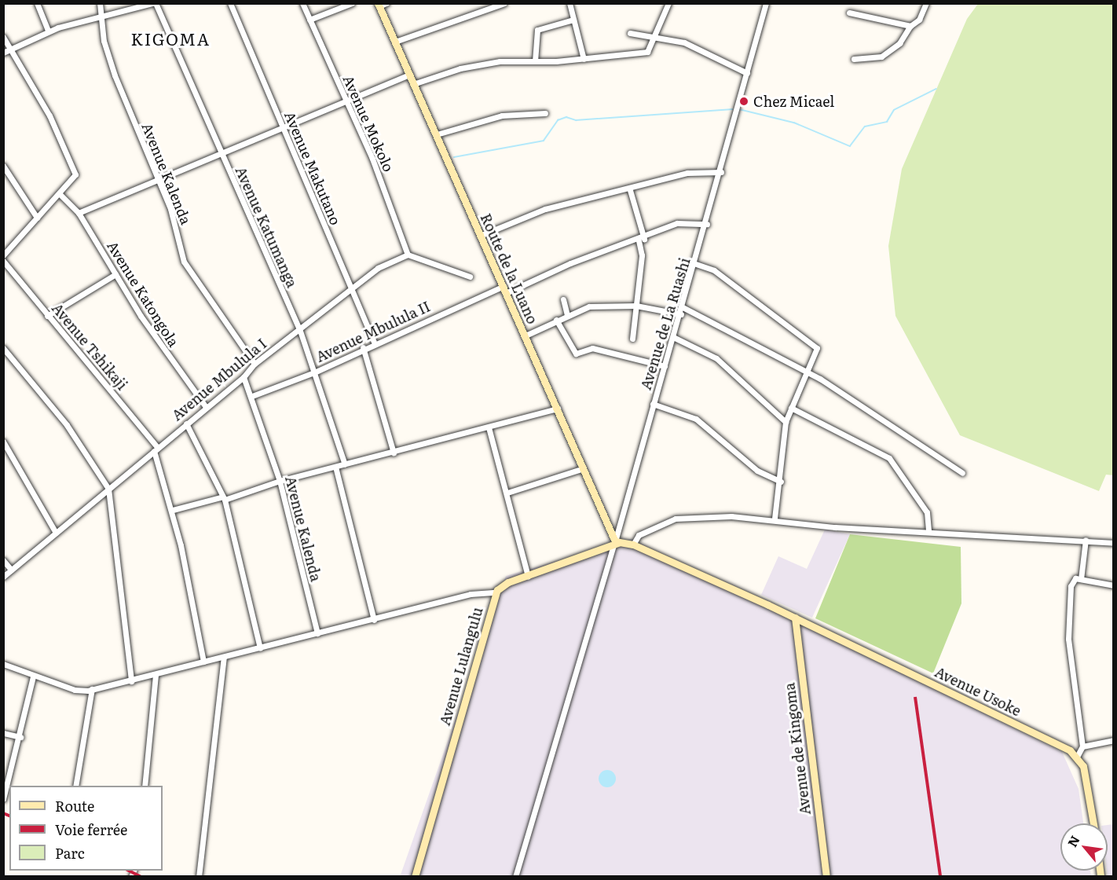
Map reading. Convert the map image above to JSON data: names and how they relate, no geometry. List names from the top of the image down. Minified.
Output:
{"streets":{"street":["Avenue Mokolo","Avenue Makutano","Avenue Kalenda","Avenue Katumanga","Route de la Luano","Avenue Katongola","Avenue de La Ruashi","Avenue Mbulula II","Avenue Tshikaji","Avenue Mbulula I","Avenue Lulangulu","Avenue Usoke","Avenue de Kingoma"]},"crossings":[["Avenue Mokolo","Avenue Mbulula I"],["Avenue Makutano","Avenue Mbulula II"],["Avenue Makutano","Avenue Mbulula I"],["Avenue Kalenda","Avenue Mbulula II"],["Avenue Kalenda","Avenue Mbulula I"],["Avenue Katumanga","Avenue Mbulula II"],["Avenue Katumanga","Avenue Mbulula I"],["Route de la Luano","Avenue de La Ruashi"],["Route de la Luano","Avenue Mbulula II"],["Route de la Luano","Avenue Lulangulu"],["Route de la Luano","Avenue Usoke"],["Avenue Katongola","Avenue Mbulula I"],["Avenue de La Ruashi","Avenue Mbulula II"],["Avenue de La Ruashi","Avenue Lulangulu"],["Avenue de La Ruashi","Avenue Usoke"],["Avenue Tshikaji","Avenue Mbulula I"],["Avenue Lulangulu","Avenue Usoke"],["Avenue Usoke","Avenue de Kingoma"]],"districts":["KIGOMA"],"places":["Chez Micael"],"legend":["Route","Voie ferrée","Parc"],"north":"top left"}
